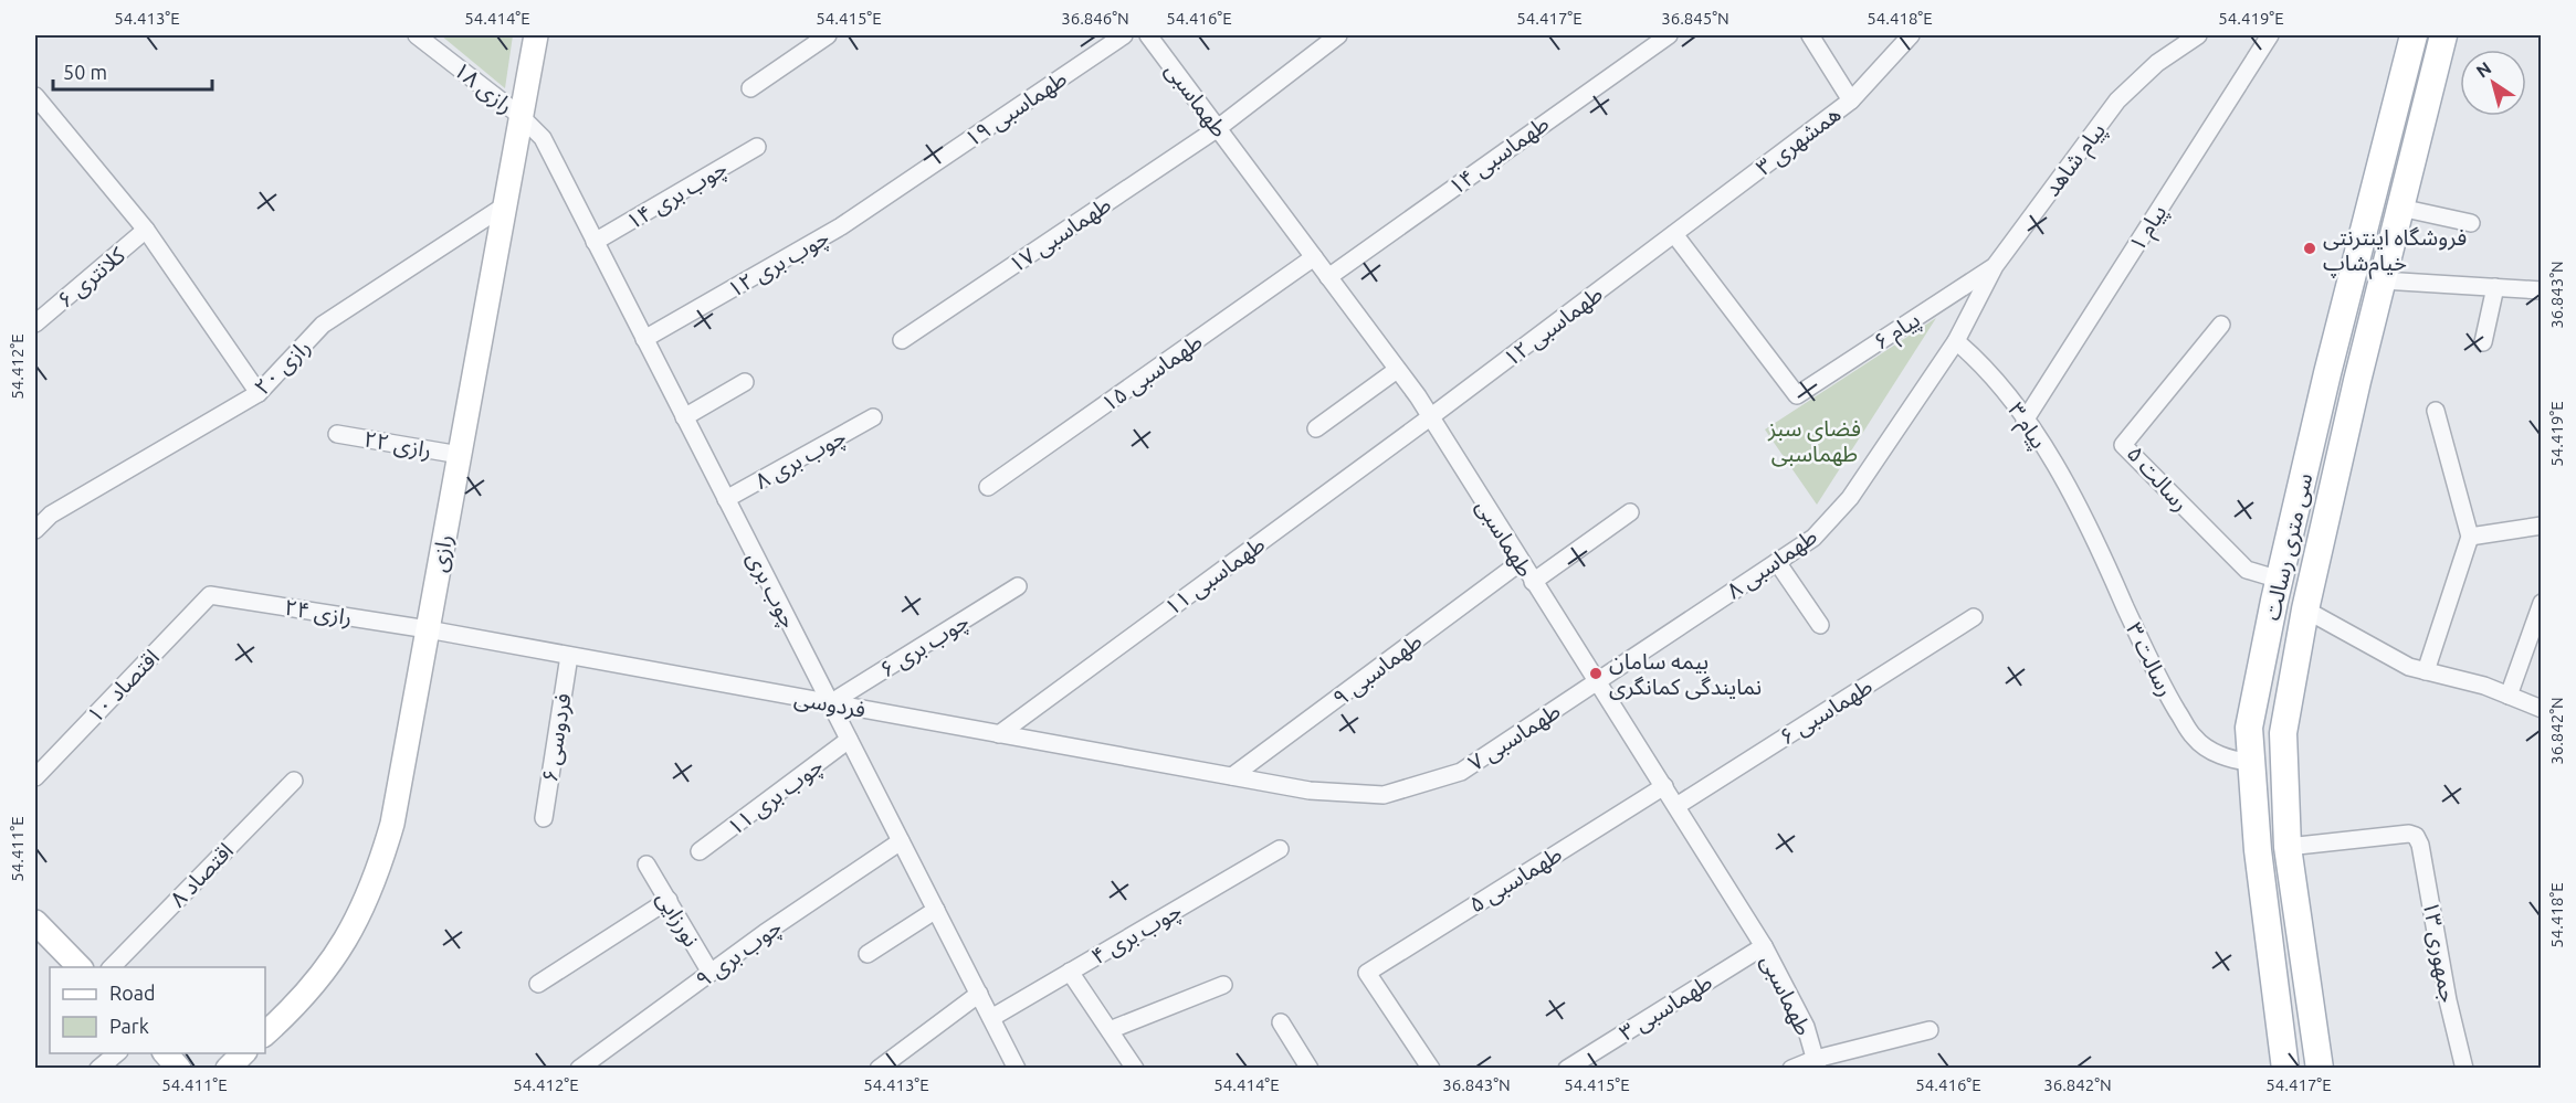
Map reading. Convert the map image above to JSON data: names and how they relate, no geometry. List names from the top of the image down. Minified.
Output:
{"streets":{"main road":["سی متری رسالت","رازی"],"street":["رازی ۱۸","طهماسبی","۱۹ طهماسبی","۳ همشهری","۱۴ طهماسبی","پیام شاهد","۱۴ چوب بری","۱ پیام","۱۷ طهماسبی","۱۲ چوب بری","کلانتری ۶","۱۲ طهماسبی","۶ پیام","رازی ۲۰","۱۵ طهماسبی","۳ پیام","رازی ۲۲","۸ چوب بری","۵ رسالت","۸ طهماسبی","۱۱ طهماسبی","چوب بری","رازی ۲۴","۶ چوب بری","۳ رسالت","۹ طهماسبی","۱۰ اقتصاد","فردوسی","۶ طهماسبی","۷ طهماسبی","فردوسی ۶","۱۱ چوب بری","۸ اقتصاد","۵ طهماسبی","نورزایی","۴ چوب بری","۱۳ جمهوری","۹ چوب بری","۳ طهماسبی"]},"crossings":[["رازی ۱۸","رازی"],["رازی ۱۸","چوب بری"],["طهماسبی","۱۴ طهماسبی"],["طهماسبی","۱۷ طهماسبی"],["طهماسبی","۱۲ طهماسبی"],["طهماسبی","۱۵ طهماسبی"],["طهماسبی","۸ طهماسبی"],["طهماسبی","۱۱ طهماسبی"],["طهماسبی","۹ طهماسبی"],["طهماسبی","۶ طهماسبی"],["طهماسبی","۷ طهماسبی"],["طهماسبی","۵ طهماسبی"],["طهماسبی","۳ طهماسبی"],["۱۹ طهماسبی","۱۲ چوب بری"],["۳ همشهری","۱۲ طهماسبی"],["۳ همشهری","۶ پیام"],["پیام شاهد","۶ پیام"],["پیام شاهد","۳ پیام"],["پیام شاهد","۸ طهماسبی"],["۱۴ چوب بری","چوب بری"],["۱ پیام","۳ پیام"],["۱۲ چوب بری","چوب بری"],["۱۲ طهماسبی","۶ پیام"],["۱۲ طهماسبی","۱۱ طهماسبی"],["رازی ۲۰","رازی"],["۳ پیام","۸ طهماسبی"],["۳ پیام","۳ رسالت"],["رازی ۲۲","رازی"],["۸ چوب بری","چوب بری"],["۵ رسالت","سی متری رسالت"],["سی متری رسالت","۳ رسالت"],["سی متری رسالت","۱۳ جمهوری"],["رازی","چوب بری"],["رازی","رازی ۲۴"],["رازی","فردوسی"],["۸ طهماسبی","۷ طهماسبی"],["۱۱ طهماسبی","فردوسی"],["چوب بری","۶ چوب بری"],["چوب بری","فردوسی"],["چوب بری","۱۱ چوب بری"],["چوب بری","۴ چوب بری"],["چوب بری","۹ چوب بری"],["رازی ۲۴","۱۰ اقتصاد"],["رازی ۲۴","فردوسی"],["۶ چوب بری","فردوسی"],["۹ طهماسبی","فردوسی"],["۹ طهماسبی","۷ طهماسبی"],["فردوسی","۷ طهماسبی"],["فردوسی","فردوسی ۶"],["نورزایی","۹ چوب بری"]],"parks":["فضای سبز طهماسبی"],"places":["فروشگاه اینترنتی خیام‌شاپ","بیمه سامان نمایندگی کمانگری"],"legend":["Road","Park"],"scale_bar":"50 m","north":"top left","coordinates":["54.413°E","54.414°E","54.415°E","36.846°N","54.416°E","54.417°E","36.845°N","54.418°E","54.419°E","36.843°N","54.412°E","36.842°N","54.411°E"]}
